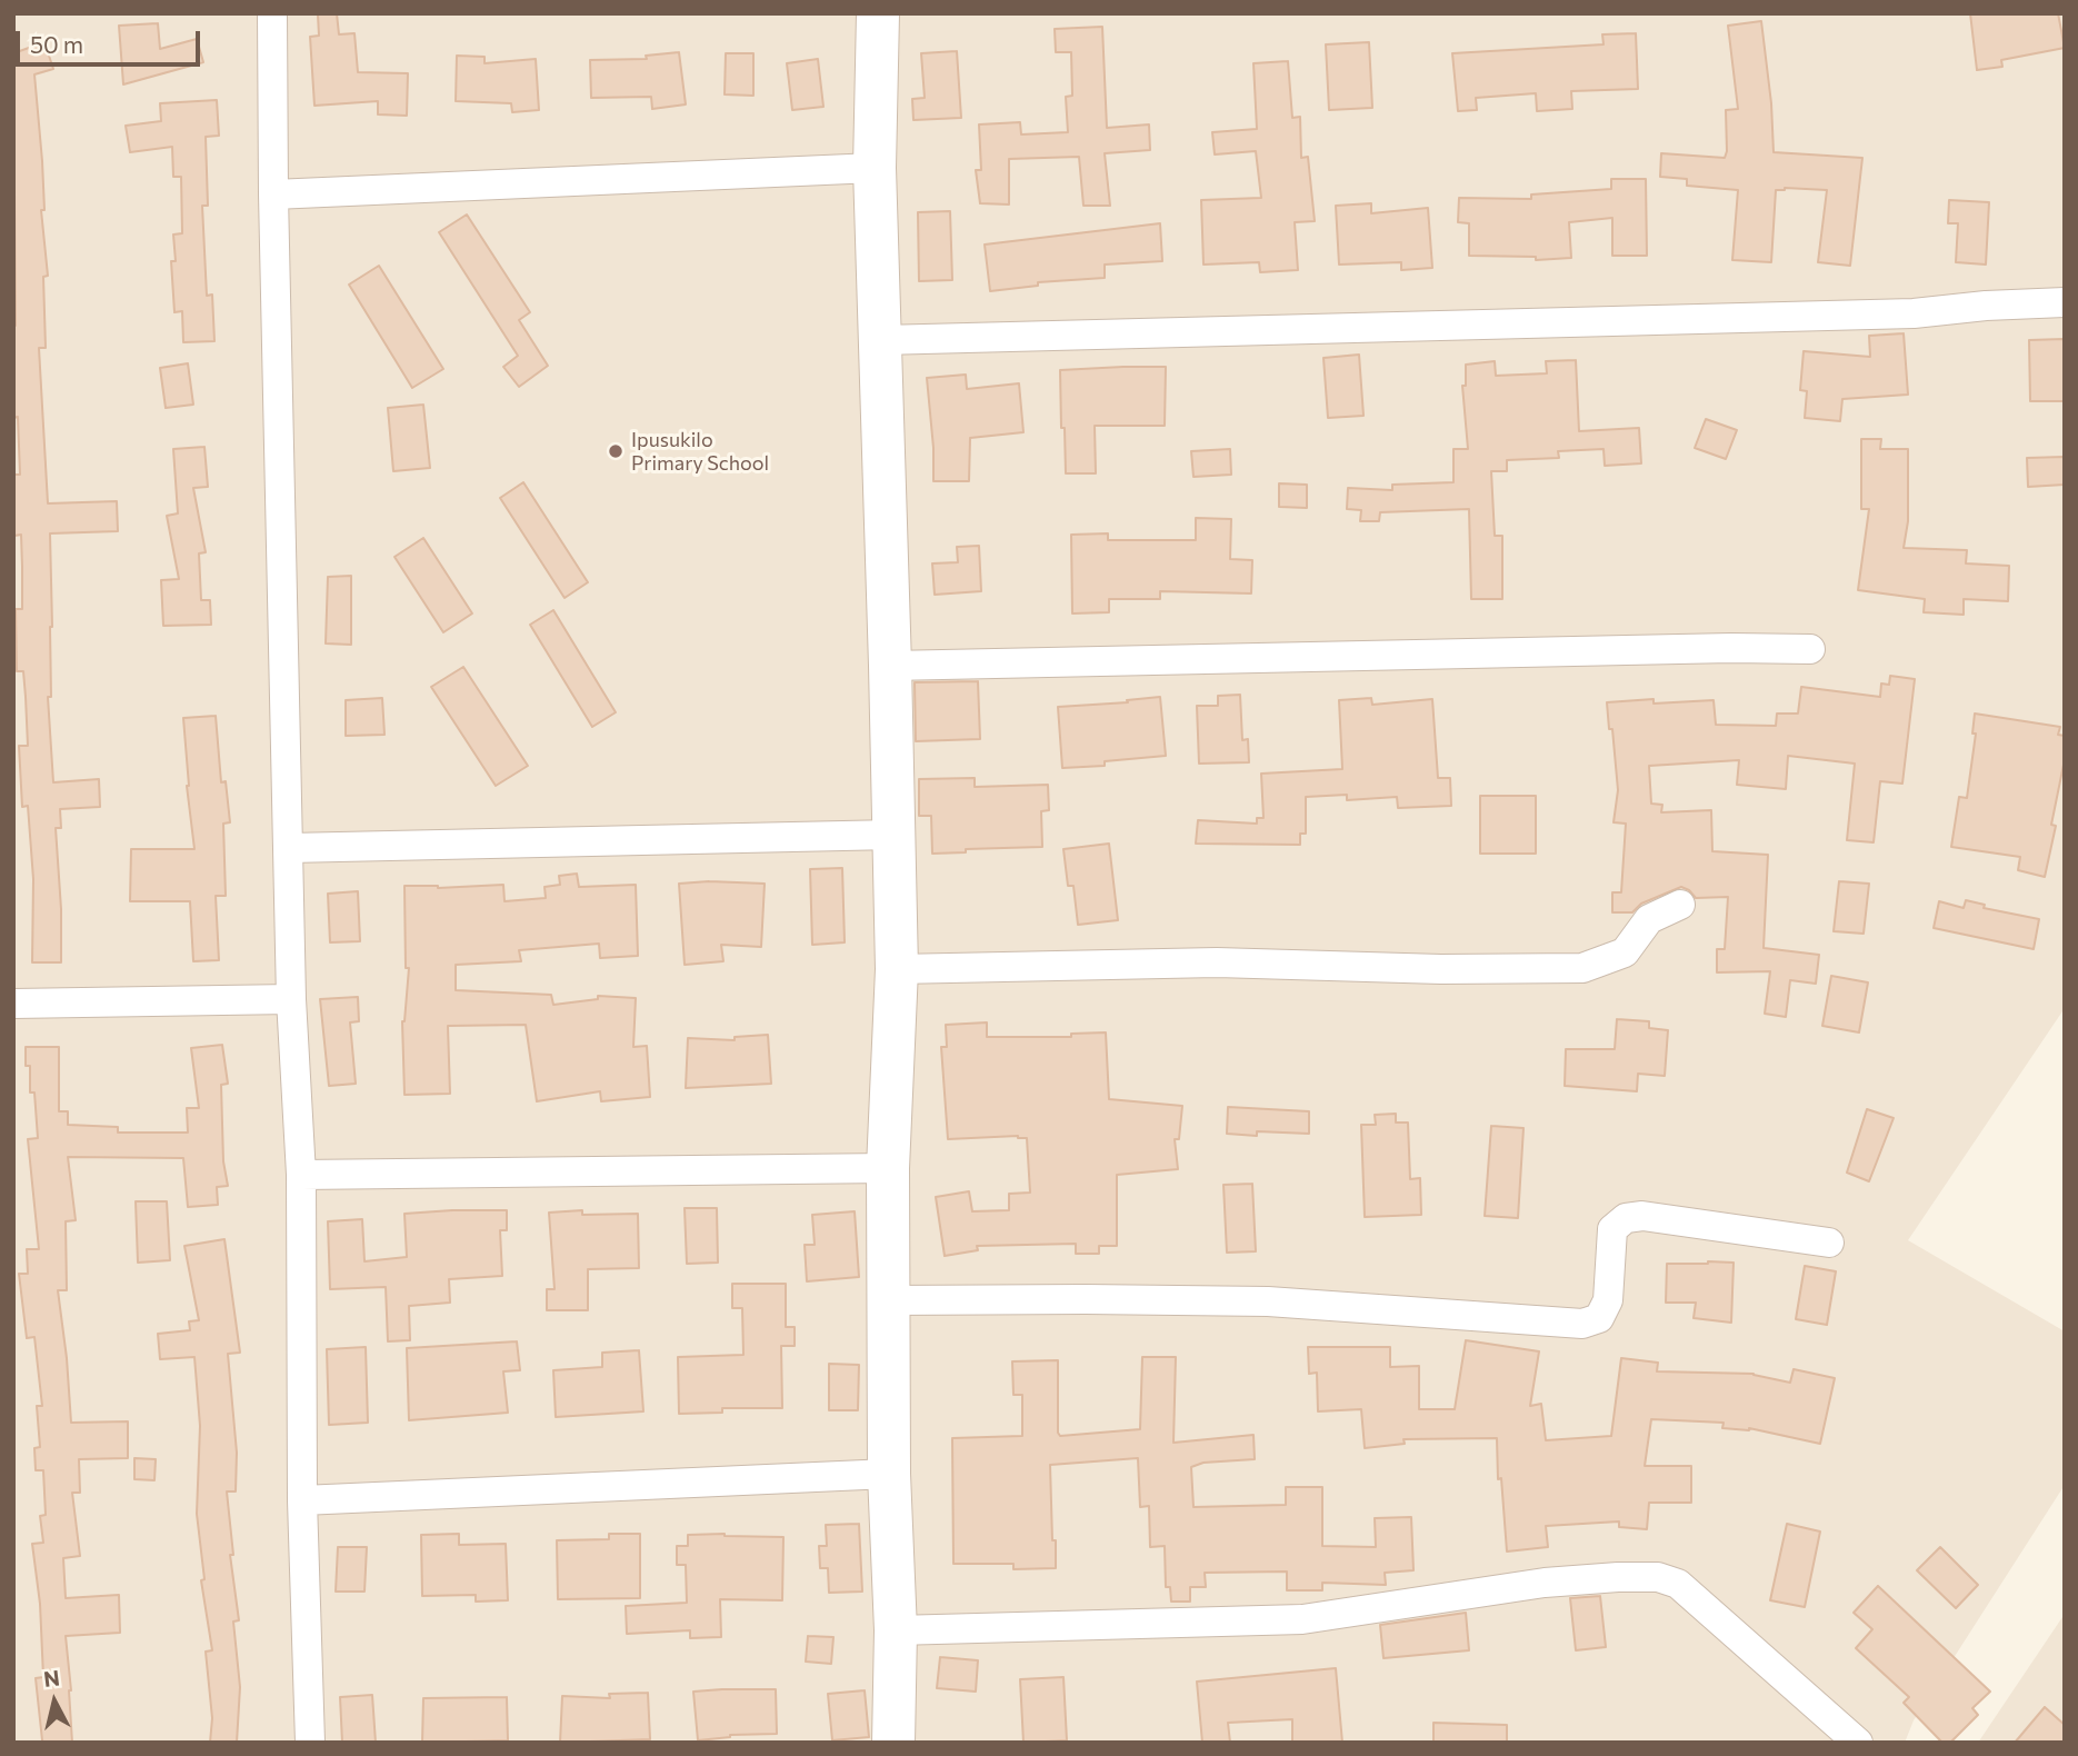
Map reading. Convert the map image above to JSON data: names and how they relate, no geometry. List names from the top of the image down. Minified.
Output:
{"places":["Ipusukilo Primary School"],"scale_bar":"50 m","north":"top"}
